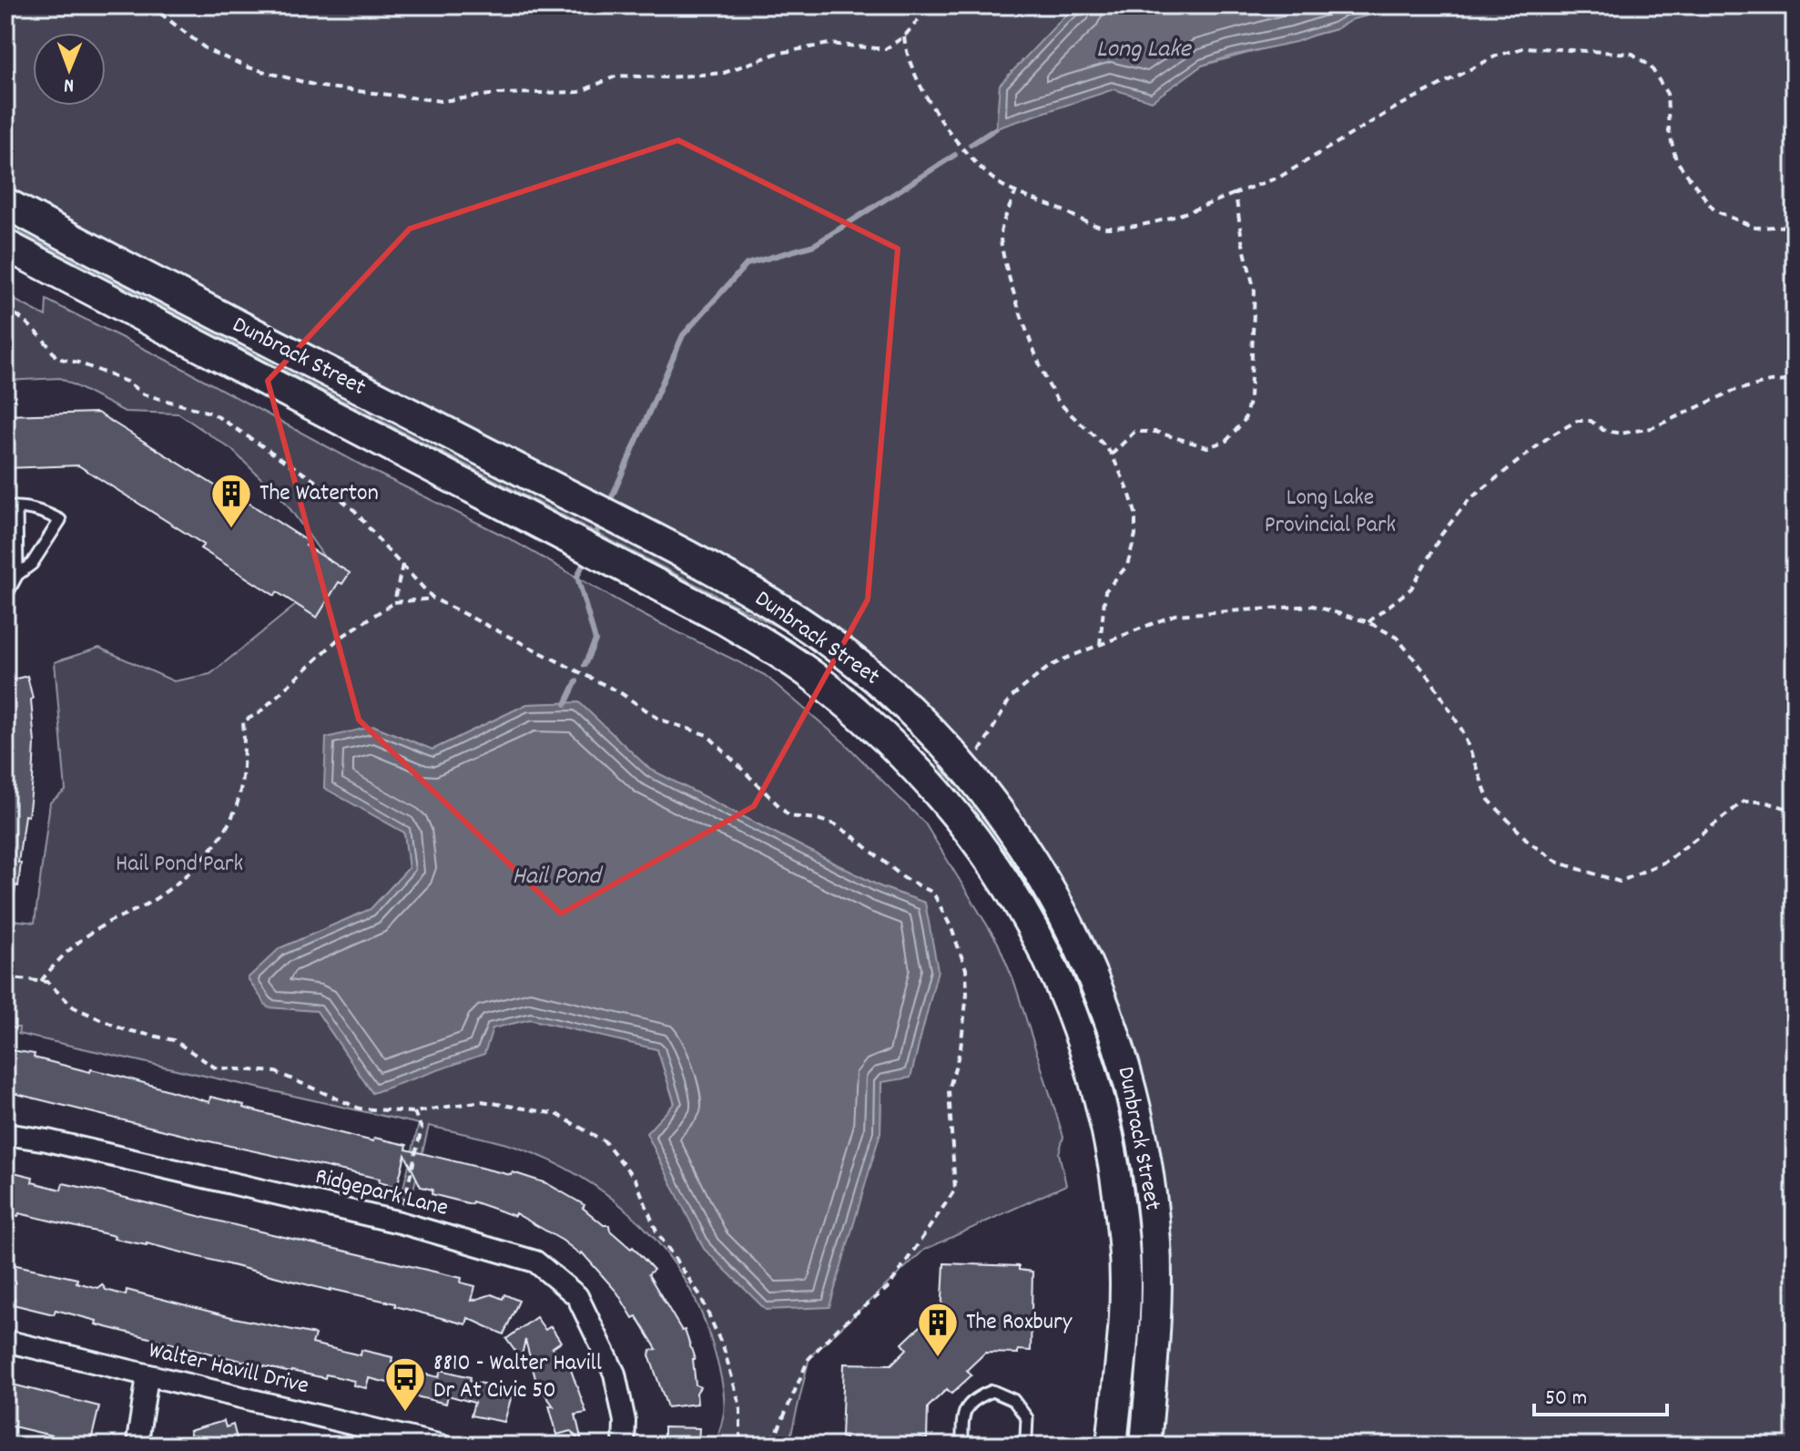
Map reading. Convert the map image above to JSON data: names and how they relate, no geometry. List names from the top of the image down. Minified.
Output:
{"streets":{"main road":["Dunbrack Street"],"street":["Ridgepark Lane","Walter Havill Drive"]},"water":["Long Lake","Hail Pond"],"parks":["Long Lake Provincial Park","Hail Pond Park"],"places":{"building":["The Waterton","The Roxbury"],"bus stop":["8810 - Walter Havill Dr At Civic 50"]},"scale_bar":"50 m","north":"bottom"}
